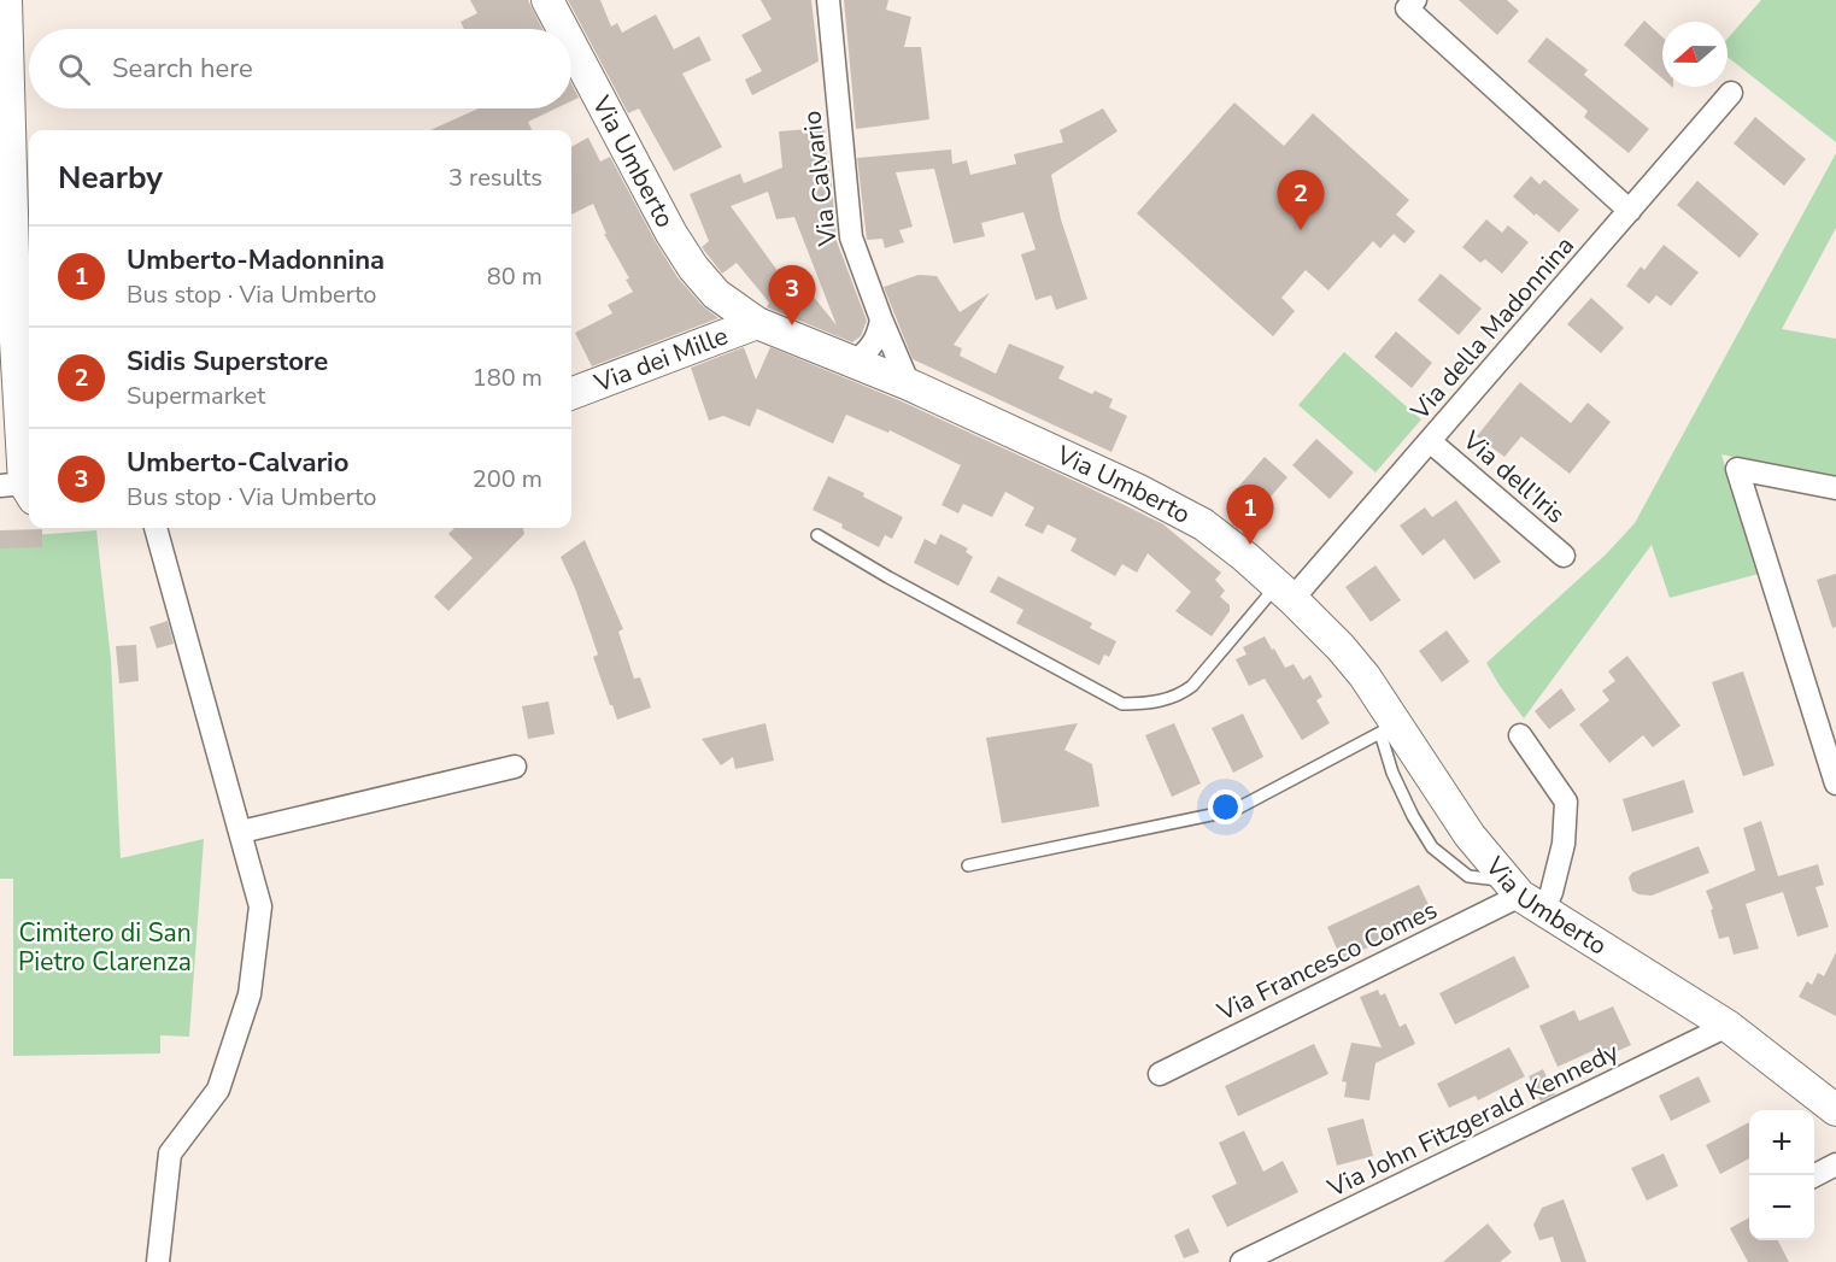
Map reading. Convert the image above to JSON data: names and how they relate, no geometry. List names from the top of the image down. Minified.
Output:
{"streets":{"main road":["Via Umberto","Via dei Mille"],"street":["Via Calvario","Via della Madonnina","Via dell'Iris","Via Francesco Comes","Via John Fitzgerald Kennedy"]},"crossings":[["Via Umberto","Via Calvario"],["Via Umberto","Via della Madonnina"],["Via Umberto","Via dei Mille"],["Via Umberto","Via Francesco Comes"],["Via Umberto","Via John Fitzgerald Kennedy"],["Via della Madonnina","Via dell'Iris"]],"parks":["Cimitero di San Pietro Clarenza"],"north":"left","page":{"search":"Search here","heading":["Nearby","3 results"],"pins":["2","3","1"],"list":[{"mark":"1","name":"Umberto-Madonnina","note":"Bus stop · Via Umberto","value":"80 m"},{"mark":"2","name":"Sidis Superstore","note":"Supermarket","value":"180 m"},{"mark":"3","name":"Umberto-Calvario","note":"Bus stop · Via Umberto","value":"200 m"}],"map_buttons":["+","−"]}}
